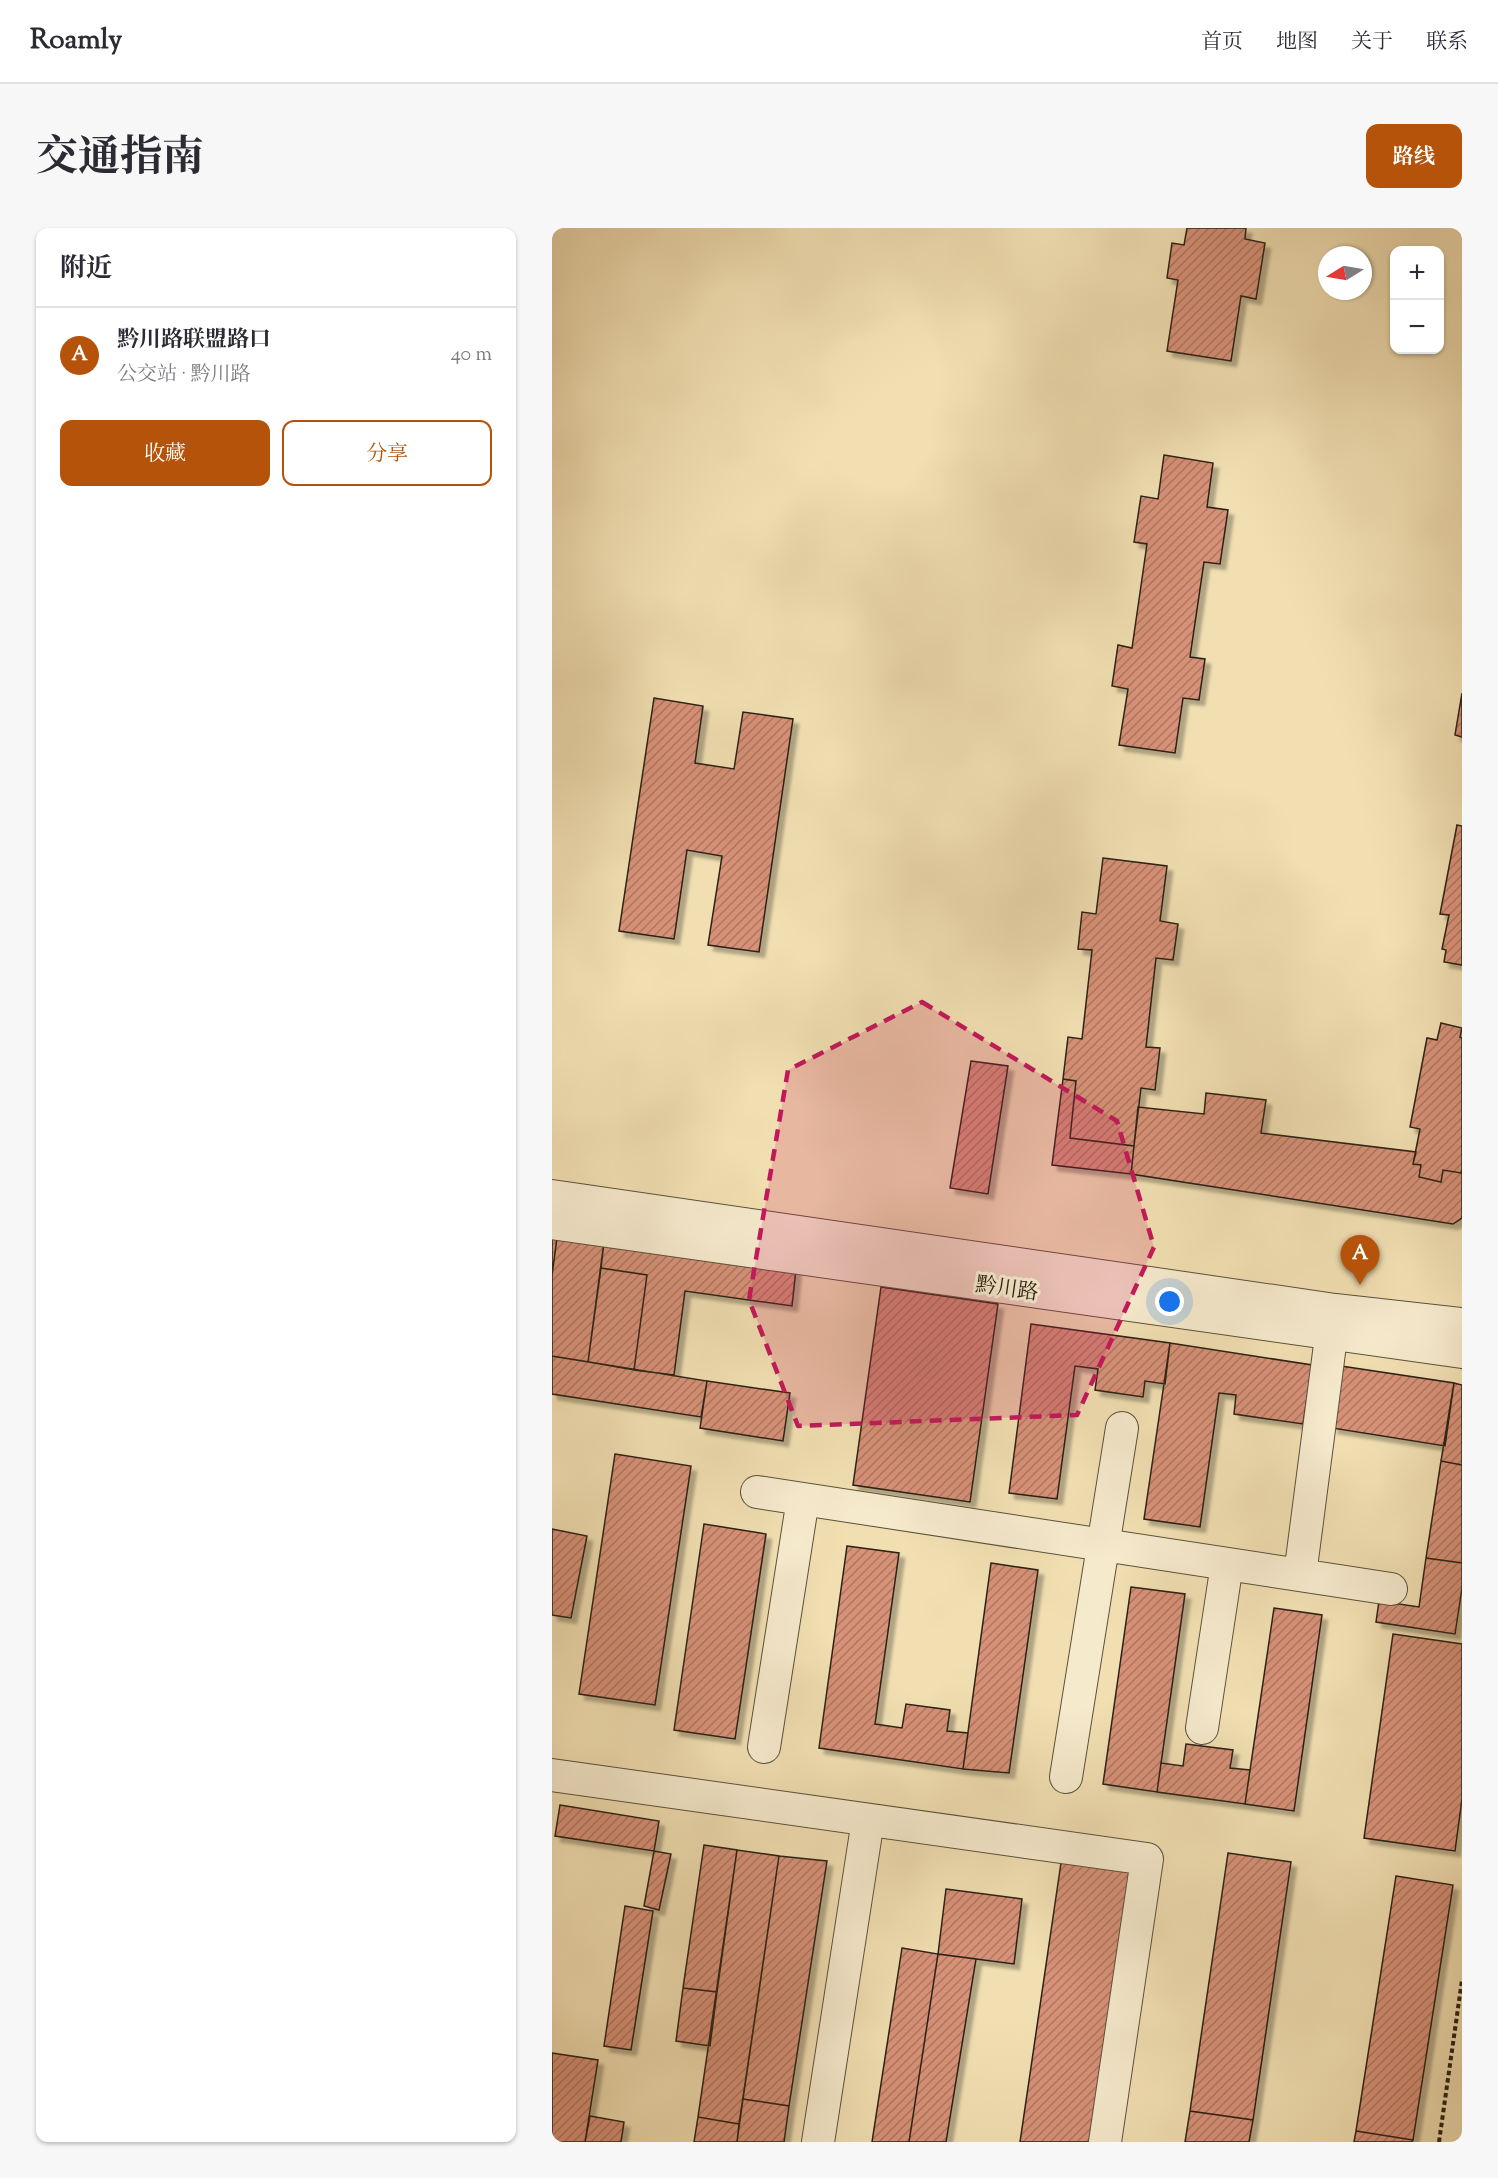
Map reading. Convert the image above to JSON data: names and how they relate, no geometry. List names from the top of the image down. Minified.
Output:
{"streets":{"street":["黔川路"]},"north":"left","page":{"header":"Roamly","nav":["首页","地图","关于","联系"],"title":"交通指南","buttons":["路线",["收藏","分享"]],"heading":"附近","map_buttons":["+","−"],"list":[{"mark":"A","name":"黔川路联盟路口","note":"公交站 · 黔川路","value":"40 m"}],"pins":"A"}}
